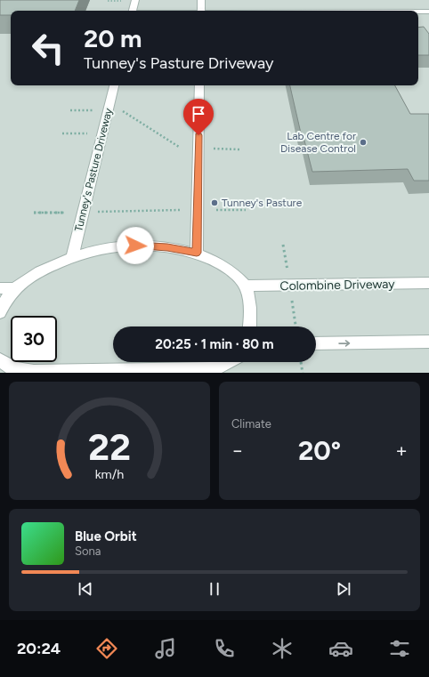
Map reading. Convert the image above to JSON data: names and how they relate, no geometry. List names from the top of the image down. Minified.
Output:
{"streets":{"street":["Tunney's Pasture Driveway","Colombine Driveway"]},"places":["Lab Centre for Disease Control","Tunney's Pasture"],"page":{"turn":["20 m","Tunney's Pasture Driveway"],"limit":"30","trip":"20:25 · 1 min · 80 m","tile":"Climate","heat":["−","20°","+"],"song":["Blue Orbit","Sona"],"tabs":"20:24","gauge":["22","km/h"]}}
